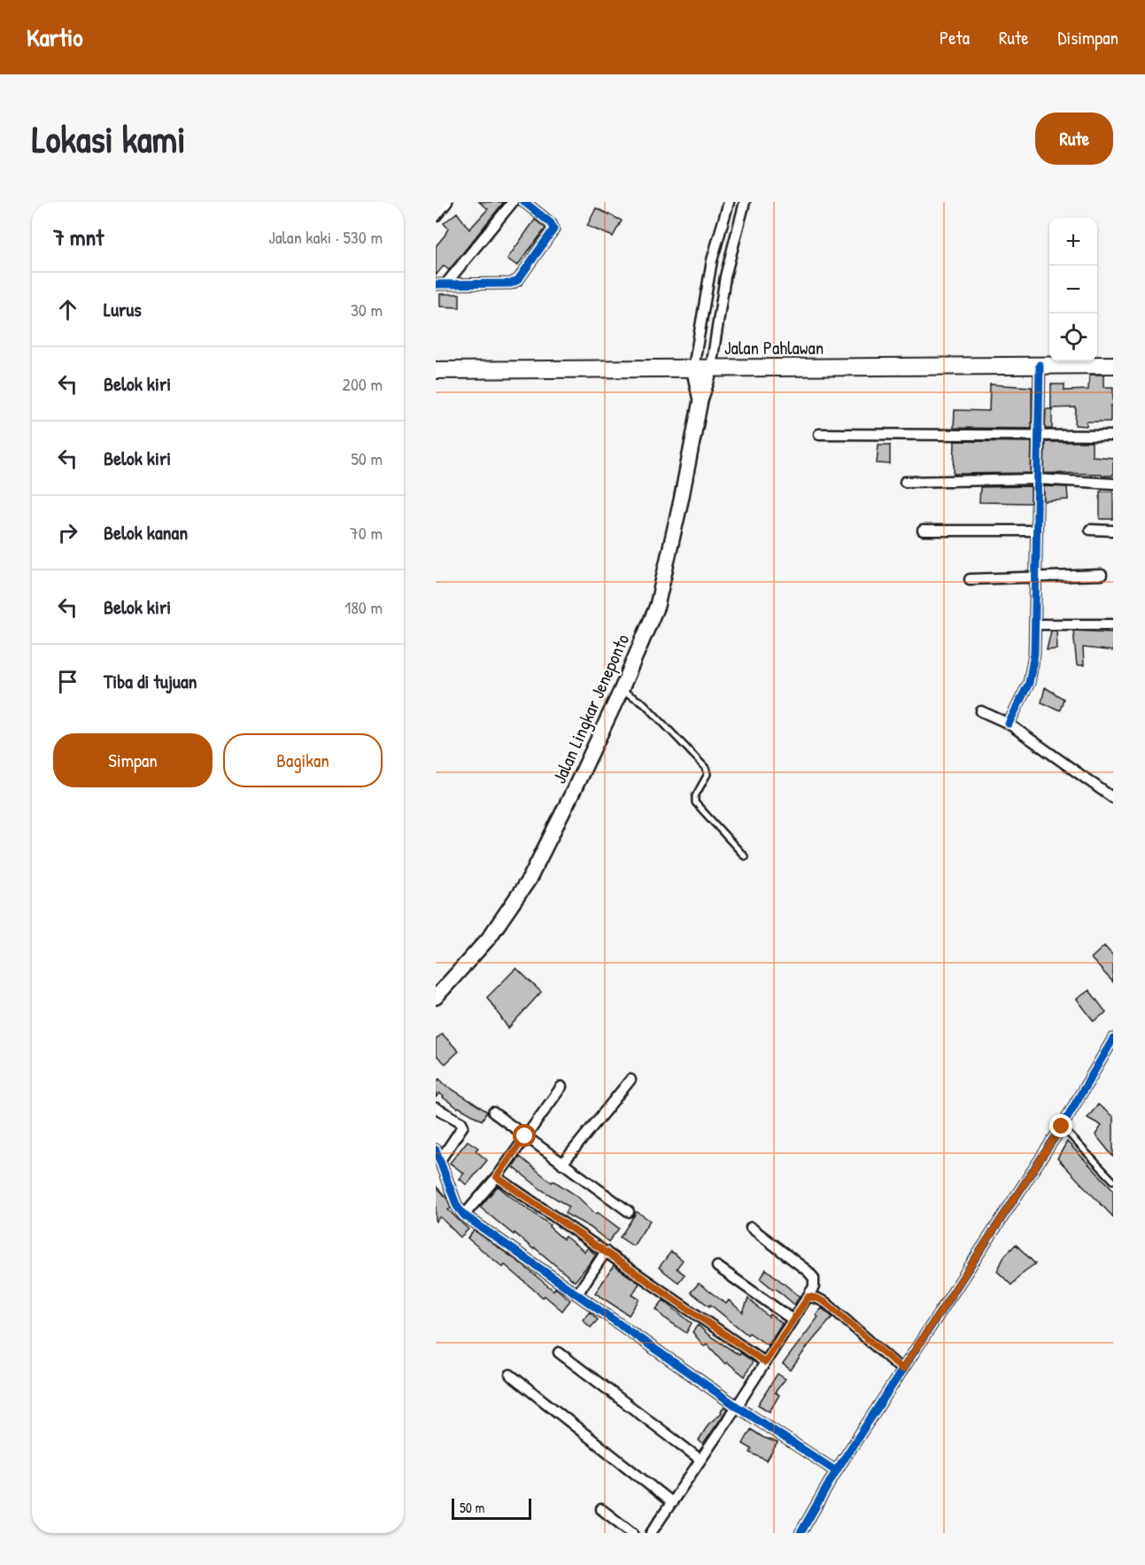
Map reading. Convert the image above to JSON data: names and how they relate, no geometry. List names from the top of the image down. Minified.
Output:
{"streets":{"highway":["Jalan Pahlawan"],"main road":["Jalan Lingkar Jeneponto"]},"crossings":[["Jalan Pahlawan","Jalan Lingkar Jeneponto"]],"scale_bar":"50 m","page":{"header":"Kartio","nav":["Peta","Rute","Disimpan"],"buttons":["Rute",["Simpan","Bagikan"]],"title":"Lokasi kami","heading":["7 mnt","Jalan kaki · 530 m"],"map_buttons":["+","−"],"list":[["Lurus","30 m"],["Belok kiri","200 m"],["Belok kiri","50 m"],["Belok kanan","70 m"],["Belok kiri","180 m"],"Tiba di tujuan"],"scale":"50 m"}}
